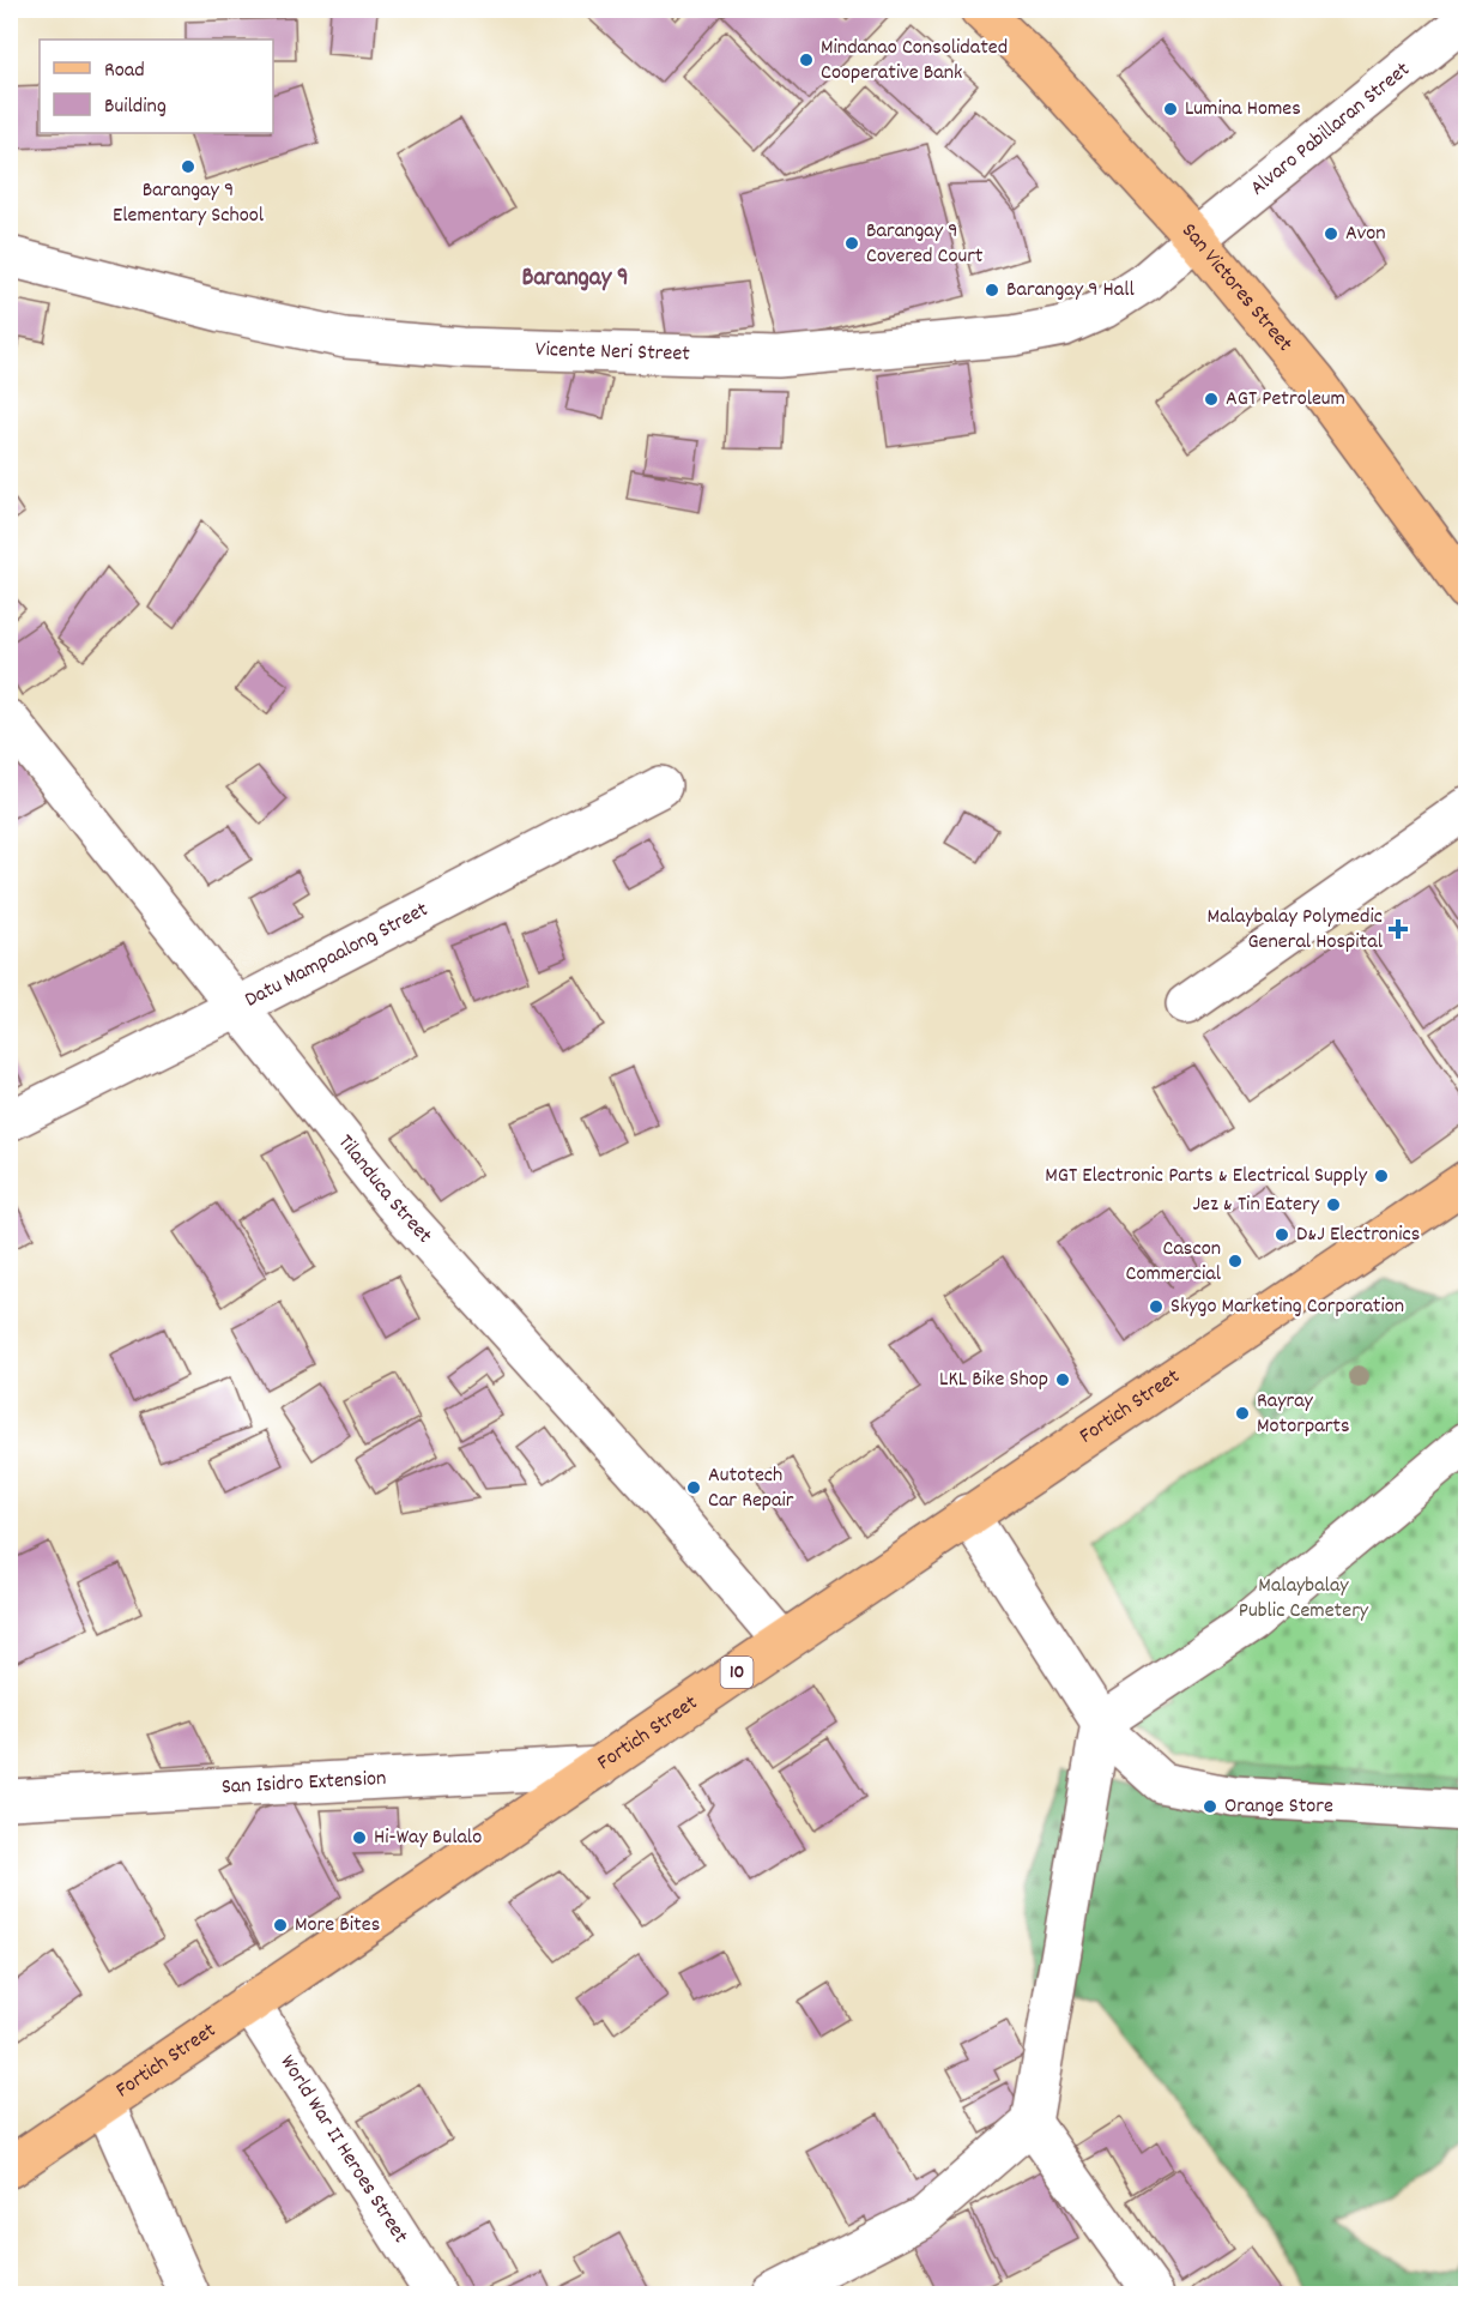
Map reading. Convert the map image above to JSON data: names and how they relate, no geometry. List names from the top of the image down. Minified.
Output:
{"streets":{"main road":["San Victores Street","Fortich Street","10"],"street":["Alvaro Pabillaran Street","Vicente Neri Street","Datu Mampaalong Street","Tilanduca Street","San Isidro Extension","World War II Heroes Street"]},"crossings":[["Alvaro Pabillaran Street","San Victores Street"],["Alvaro Pabillaran Street","Vicente Neri Street"],["San Victores Street","Vicente Neri Street"],["Datu Mampaalong Street","Tilanduca Street"],["Tilanduca Street","Fortich Street"],["Fortich Street","San Isidro Extension"],["Fortich Street","World War II Heroes Street"]],"districts":["Barangay 9"],"parks":["Malaybalay Public Cemetery"],"places":{"other":["Mindanao Consolidated Cooperative Bank","Lumina Homes","Barangay 9 Elementary School","Avon","Barangay 9 Covered Court","Barangay 9 Hall","AGT Petroleum","MGT Electronic Parts & Electrical Supply","Jez & Tin Eatery","D&J Electronics","Cascon Commercial","Skygo Marketing Corporation","LKL Bike Shop","Rayray Motorparts","Autotech Car Repair","Orange Store","Hi-Way Bulalo","More Bites"],"health":["Malaybalay Polymedic General Hospital"]},"legend":["Road","Building"]}
